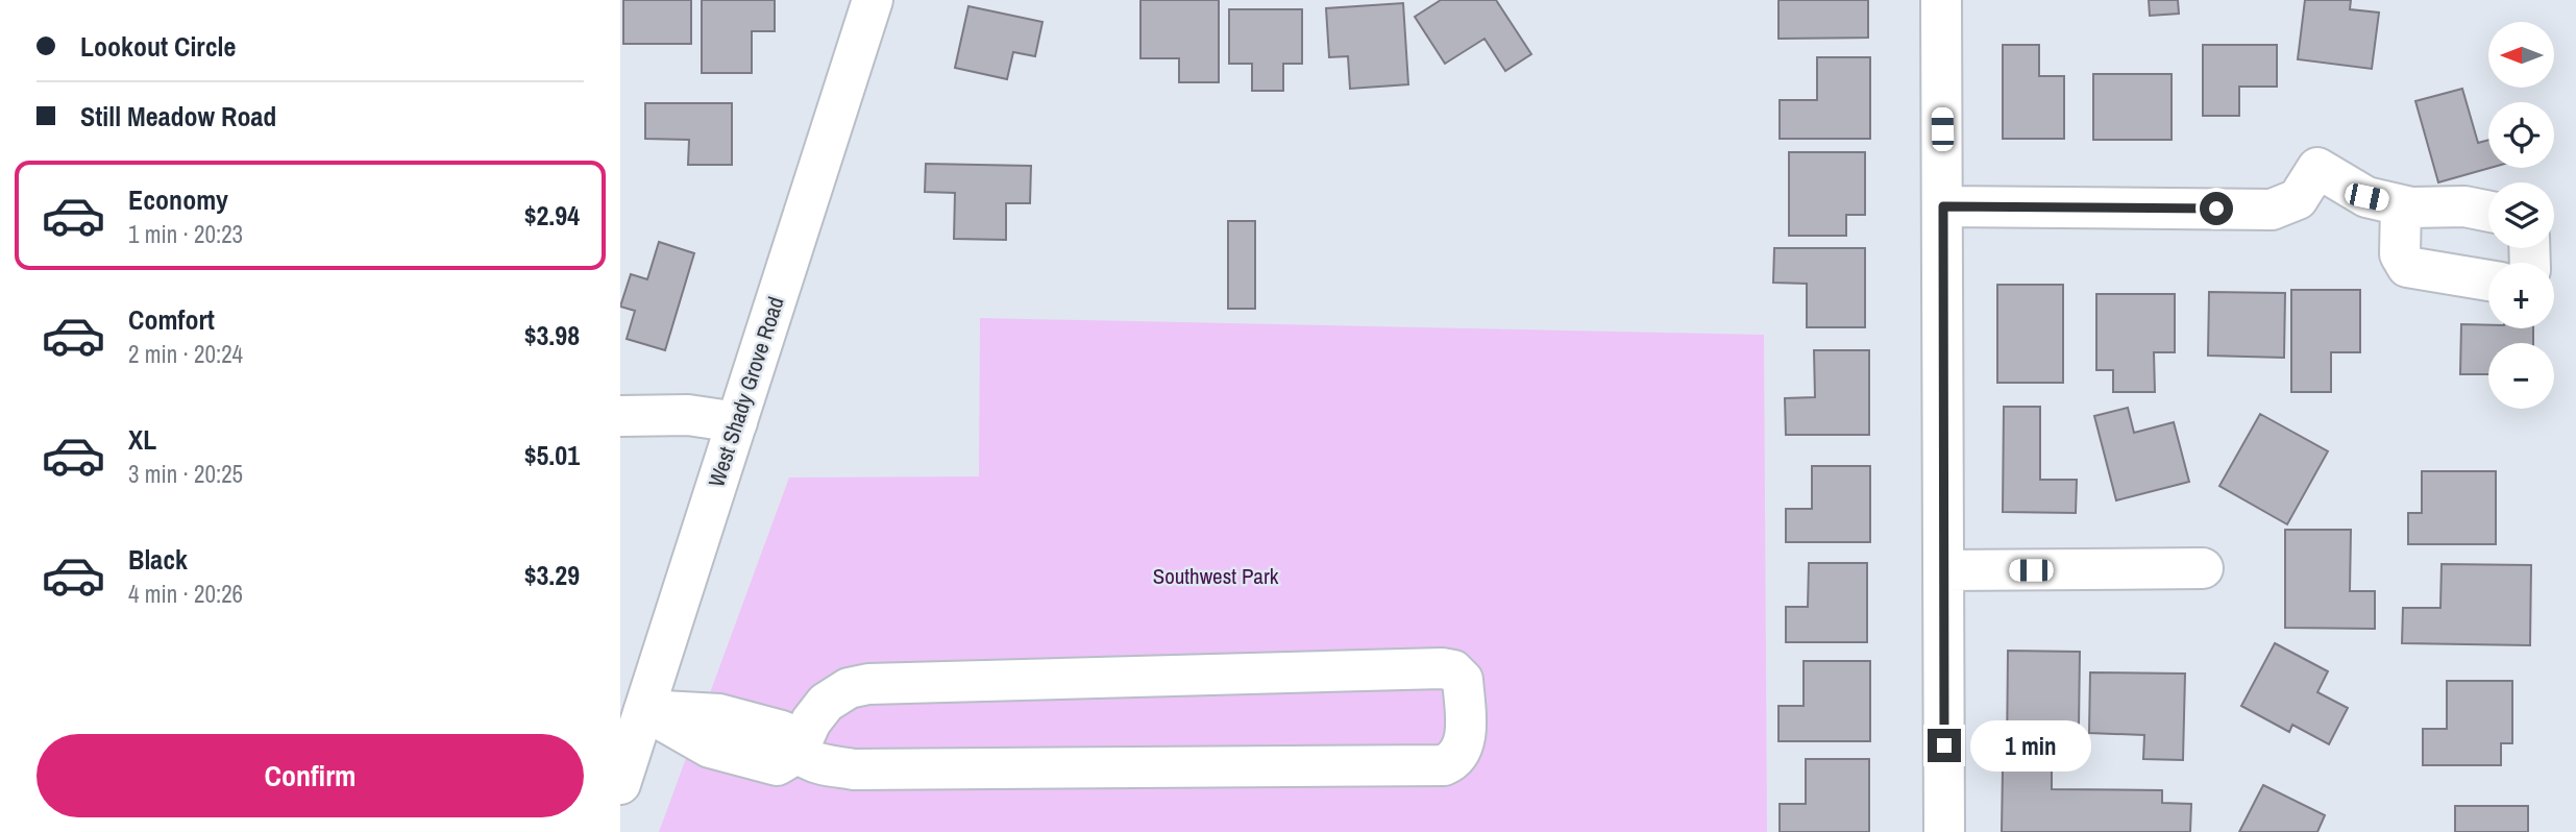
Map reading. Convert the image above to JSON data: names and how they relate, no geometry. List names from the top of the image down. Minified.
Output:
{"streets":{"street":["West Shady Grove Road"]},"parks":["Southwest Park"],"north":"left","page":{"banner":["Lookout Circle","Still Meadow Road"],"map_buttons":["+","−"],"list":[{"name":"Economy","note":"1 min · 20:23","value":"$2.94"},{"name":"Comfort","note":"2 min · 20:24","value":"$3.98"},{"name":"XL","note":"3 min · 20:25","value":"$5.01"},{"name":"Black","note":"4 min · 20:26","value":"$3.29"}],"buttons":"Confirm","bubble":"1 min"}}
